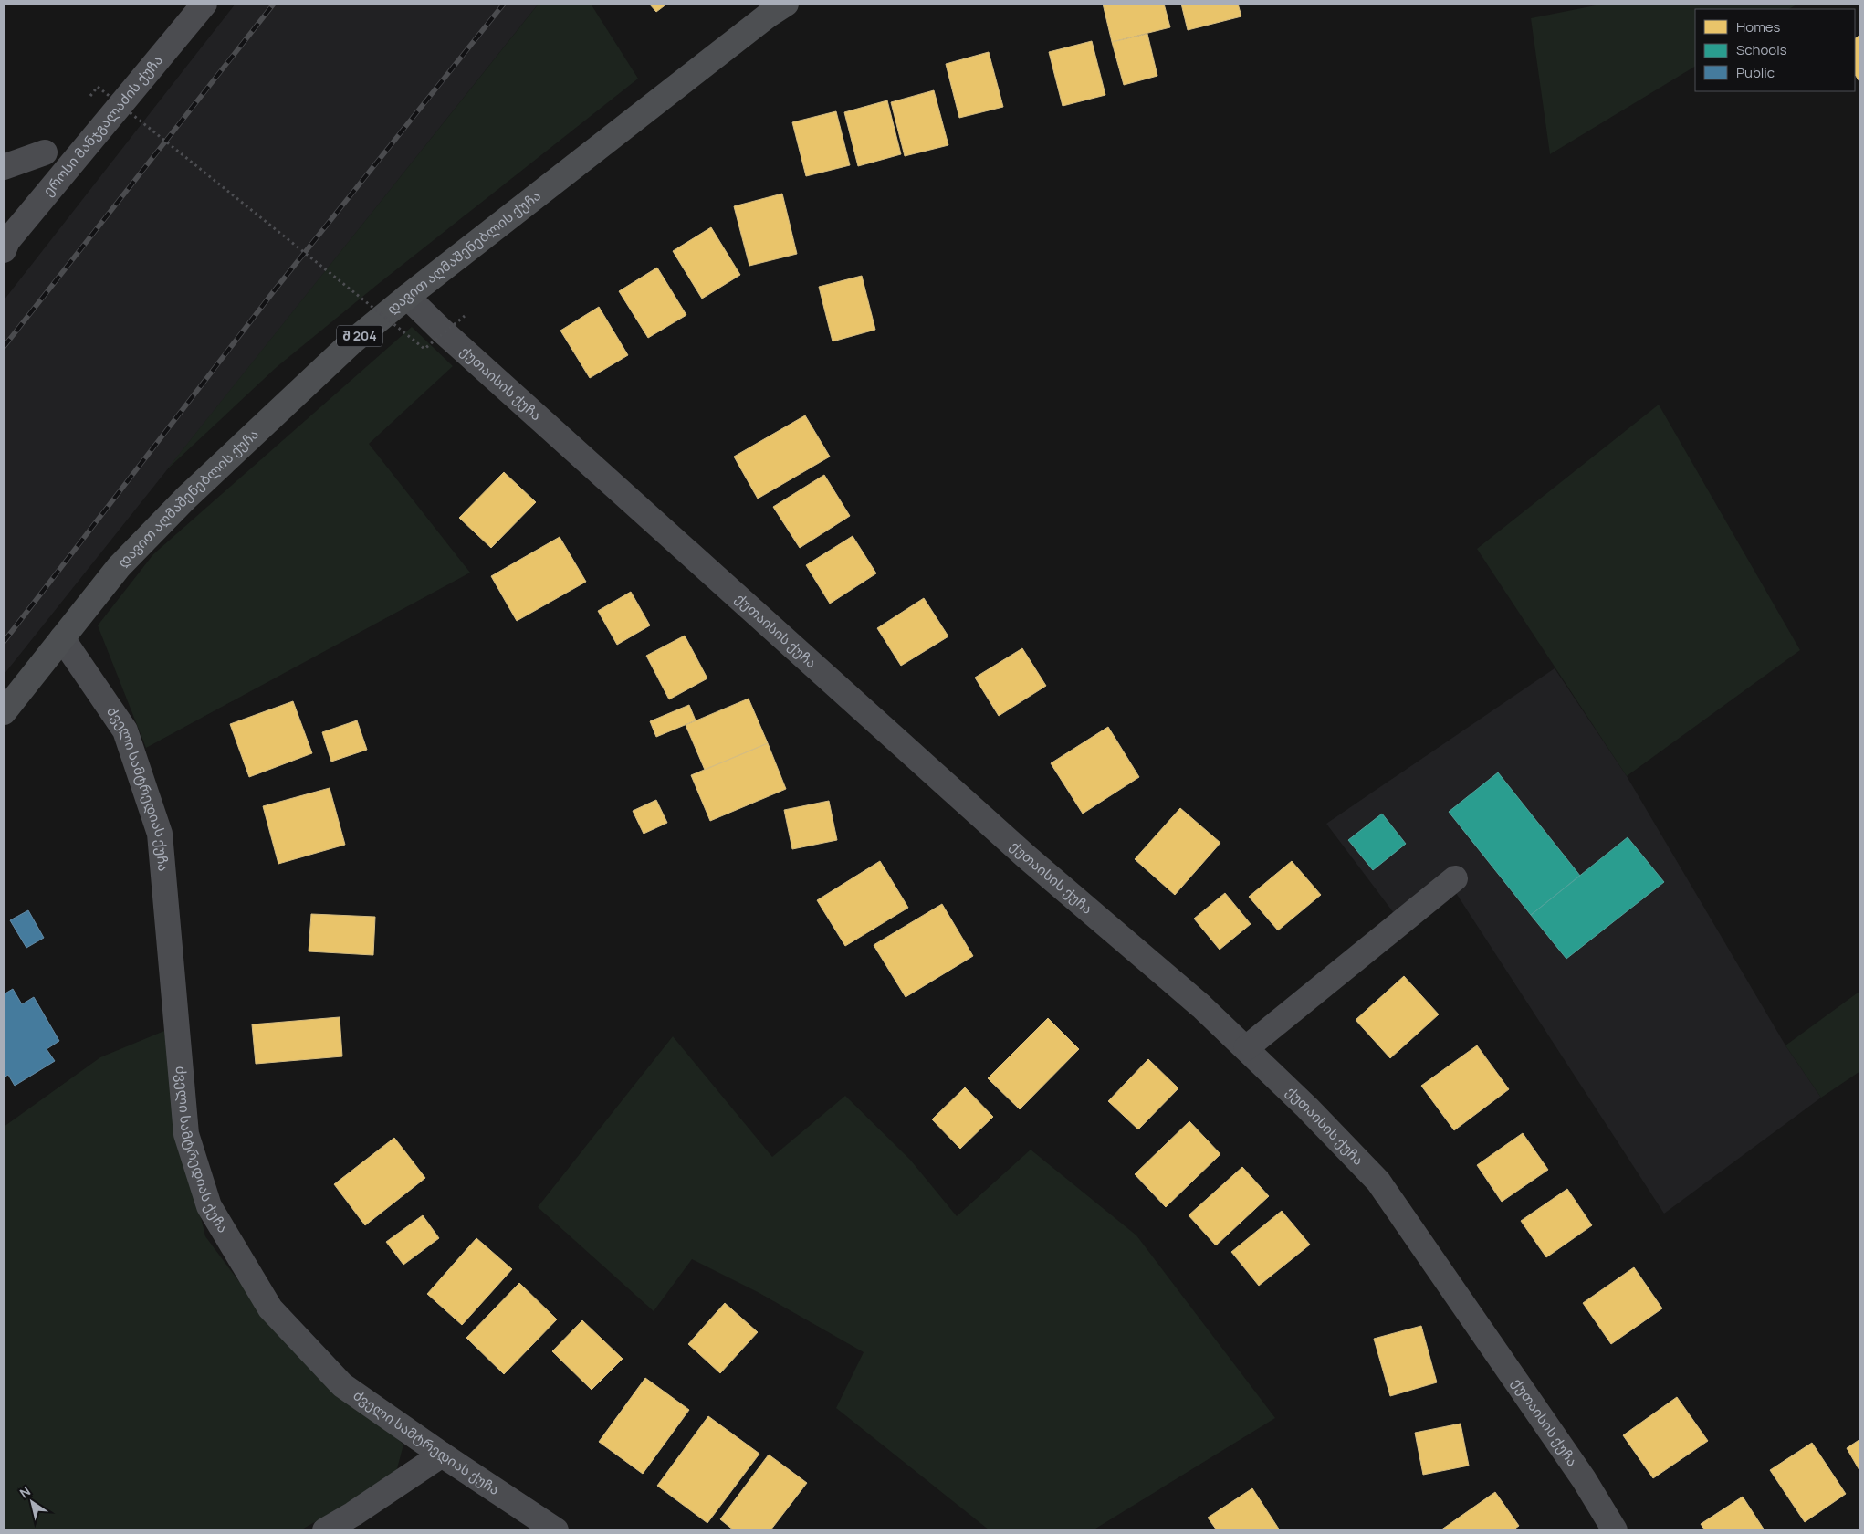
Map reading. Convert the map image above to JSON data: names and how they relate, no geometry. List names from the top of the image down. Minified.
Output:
{"streets":{"main road":["დავით აღმაშენებლის ქუჩა","შ 204"],"street":["ეროსი მანჯგალაძის ქუჩა","ქუთაისის ქუჩა","ძველი სამტრედიას ქუჩა"]},"crossings":[["დავით აღმაშენებლის ქუჩა","ქუთაისის ქუჩა"],["დავით აღმაშენებლის ქუჩა","ძველი სამტრედიას ქუჩა"]],"legend":["Homes","Schools","Public"],"north":"top left"}
